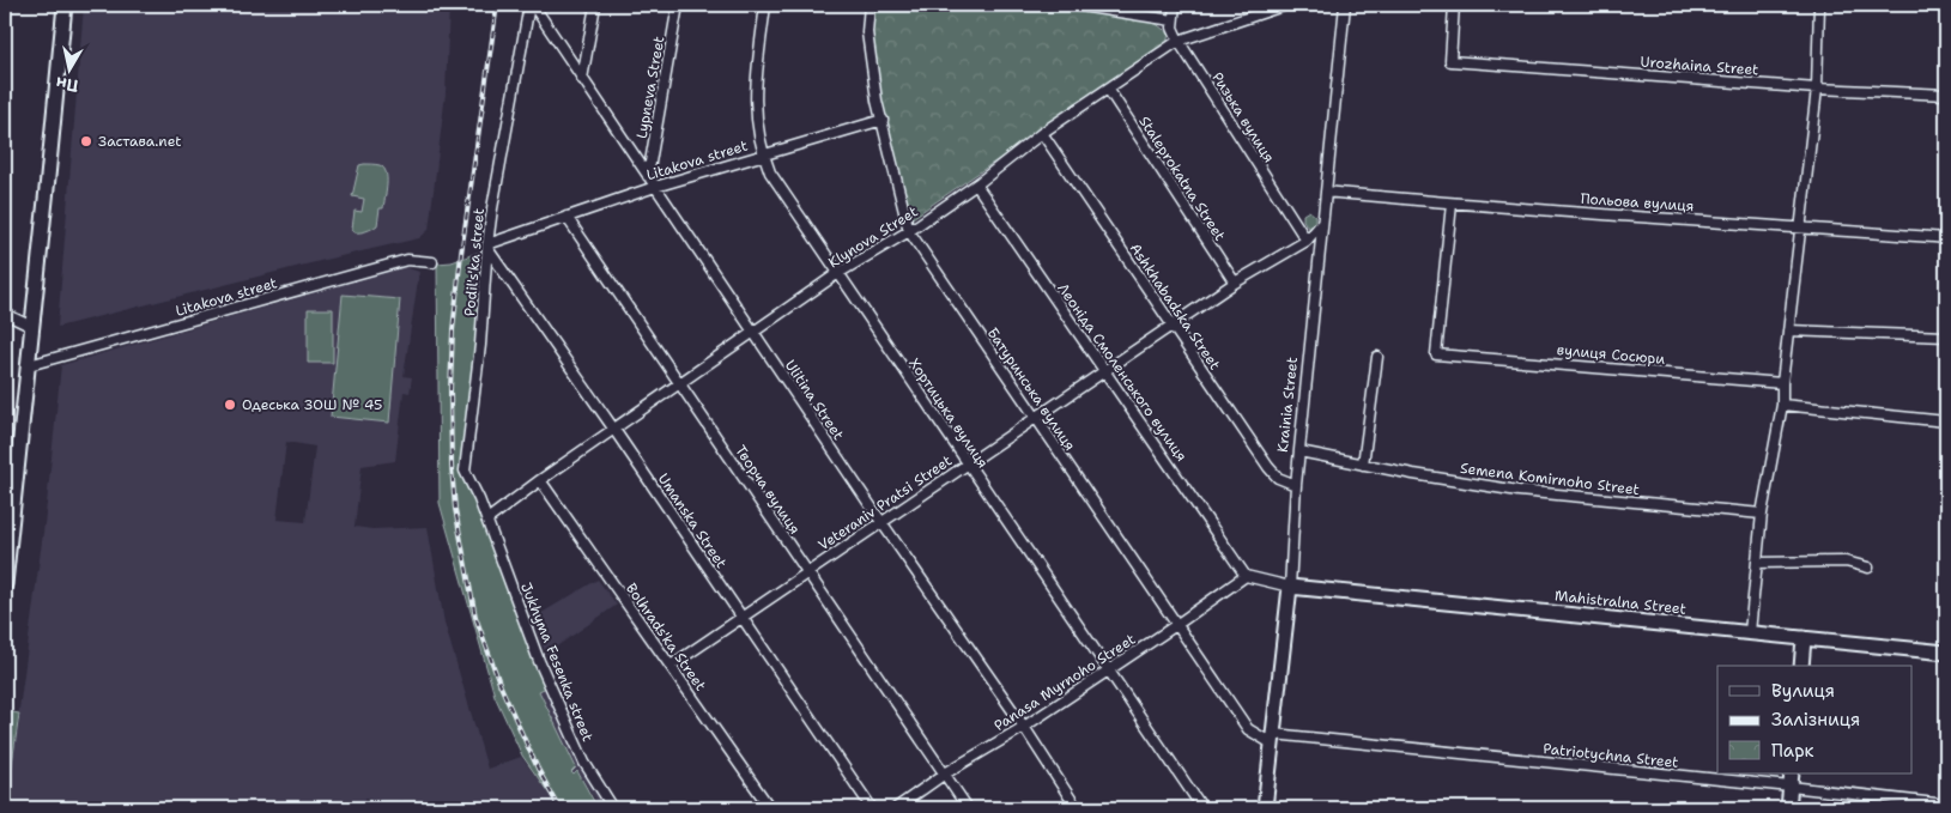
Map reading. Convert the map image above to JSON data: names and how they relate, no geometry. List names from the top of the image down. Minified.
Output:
{"streets":{"street":["Urozhaina Street","Lypneva Street","Ризька вулиця","Litakova street","Staleprokatna Street","Польова вулиця","Klynova Street","Podil's'ka street","Ashkhabadska Street","вулиця Сосюри","Леоніда Смоленського вулиця","Батуринська вулиця","Ulitina Street","Krainia Street","Хортицька вулиця","Semena Komirnoho Street","Творча вулиця","Veteraniv Pratsi Street","Umanska Street","Mahistralna Street","Bolhrads'ka Street","Jukhyma Fesenka street","Panasa Myrnoho Street","Patriotychna Street"]},"crossings":[["Lypneva Street","Ulitina Street"],["Ризька вулиця","Klynova Street"],["Ризька вулиця","Veteraniv Pratsi Street"],["Litakova street","Podil's'ka street"],["Litakova street","Батуринська вулиця"],["Litakova street","Ulitina Street"],["Litakova street","Хортицька вулиця"],["Litakova street","Творча вулиця"],["Litakova street","Umanska Street"],["Staleprokatna Street","Klynova Street"],["Staleprokatna Street","Veteraniv Pratsi Street"],["Польова вулиця","вулиця Сосюри"],["Польова вулиця","Krainia Street"],["Klynova Street","Podil's'ka street"],["Klynova Street","Ashkhabadska Street"],["Klynova Street","Леоніда Смоленського вулиця"],["Klynova Street","Батуринська вулиця"],["Klynova Street","Ulitina Street"],["Klynova Street","Хортицька вулиця"],["Klynova Street","Творча вулиця"],["Klynova Street","Umanska Street"],["Klynova Street","Bolhrads'ka Street"],["Klynova Street","Jukhyma Fesenka street"],["Podil's'ka street","Ulitina Street"],["Podil's'ka street","Umanska Street"],["Podil's'ka street","Jukhyma Fesenka street"],["Ashkhabadska Street","Krainia Street"],["Ashkhabadska Street","Veteraniv Pratsi Street"],["Леоніда Смоленського вулиця","Veteraniv Pratsi Street"],["Леоніда Смоленського вулиця","Panasa Myrnoho Street"],["Батуринська вулиця","Krainia Street"],["Батуринська вулиця","Veteraniv Pratsi Street"],["Батуринська вулиця","Panasa Myrnoho Street"],["Батуринська вулиця","Patriotychna Street"],["Ulitina Street","Veteraniv Pratsi Street"],["Ulitina Street","Panasa Myrnoho Street"],["Krainia Street","Semena Komirnoho Street"],["Krainia Street","Veteraniv Pratsi Street"],["Krainia Street","Mahistralna Street"],["Krainia Street","Patriotychna Street"],["Хортицька вулиця","Veteraniv Pratsi Street"],["Хортицька вулиця","Panasa Myrnoho Street"],["Творча вулиця","Veteraniv Pratsi Street"],["Творча вулиця","Panasa Myrnoho Street"],["Veteraniv Pratsi Street","Umanska Street"],["Veteraniv Pratsi Street","Bolhrads'ka Street"]],"places":["Застава.net","Одеська ЗОШ № 45"],"legend":["Вулиця","Залізниця","Парк"],"north":"bottom"}
